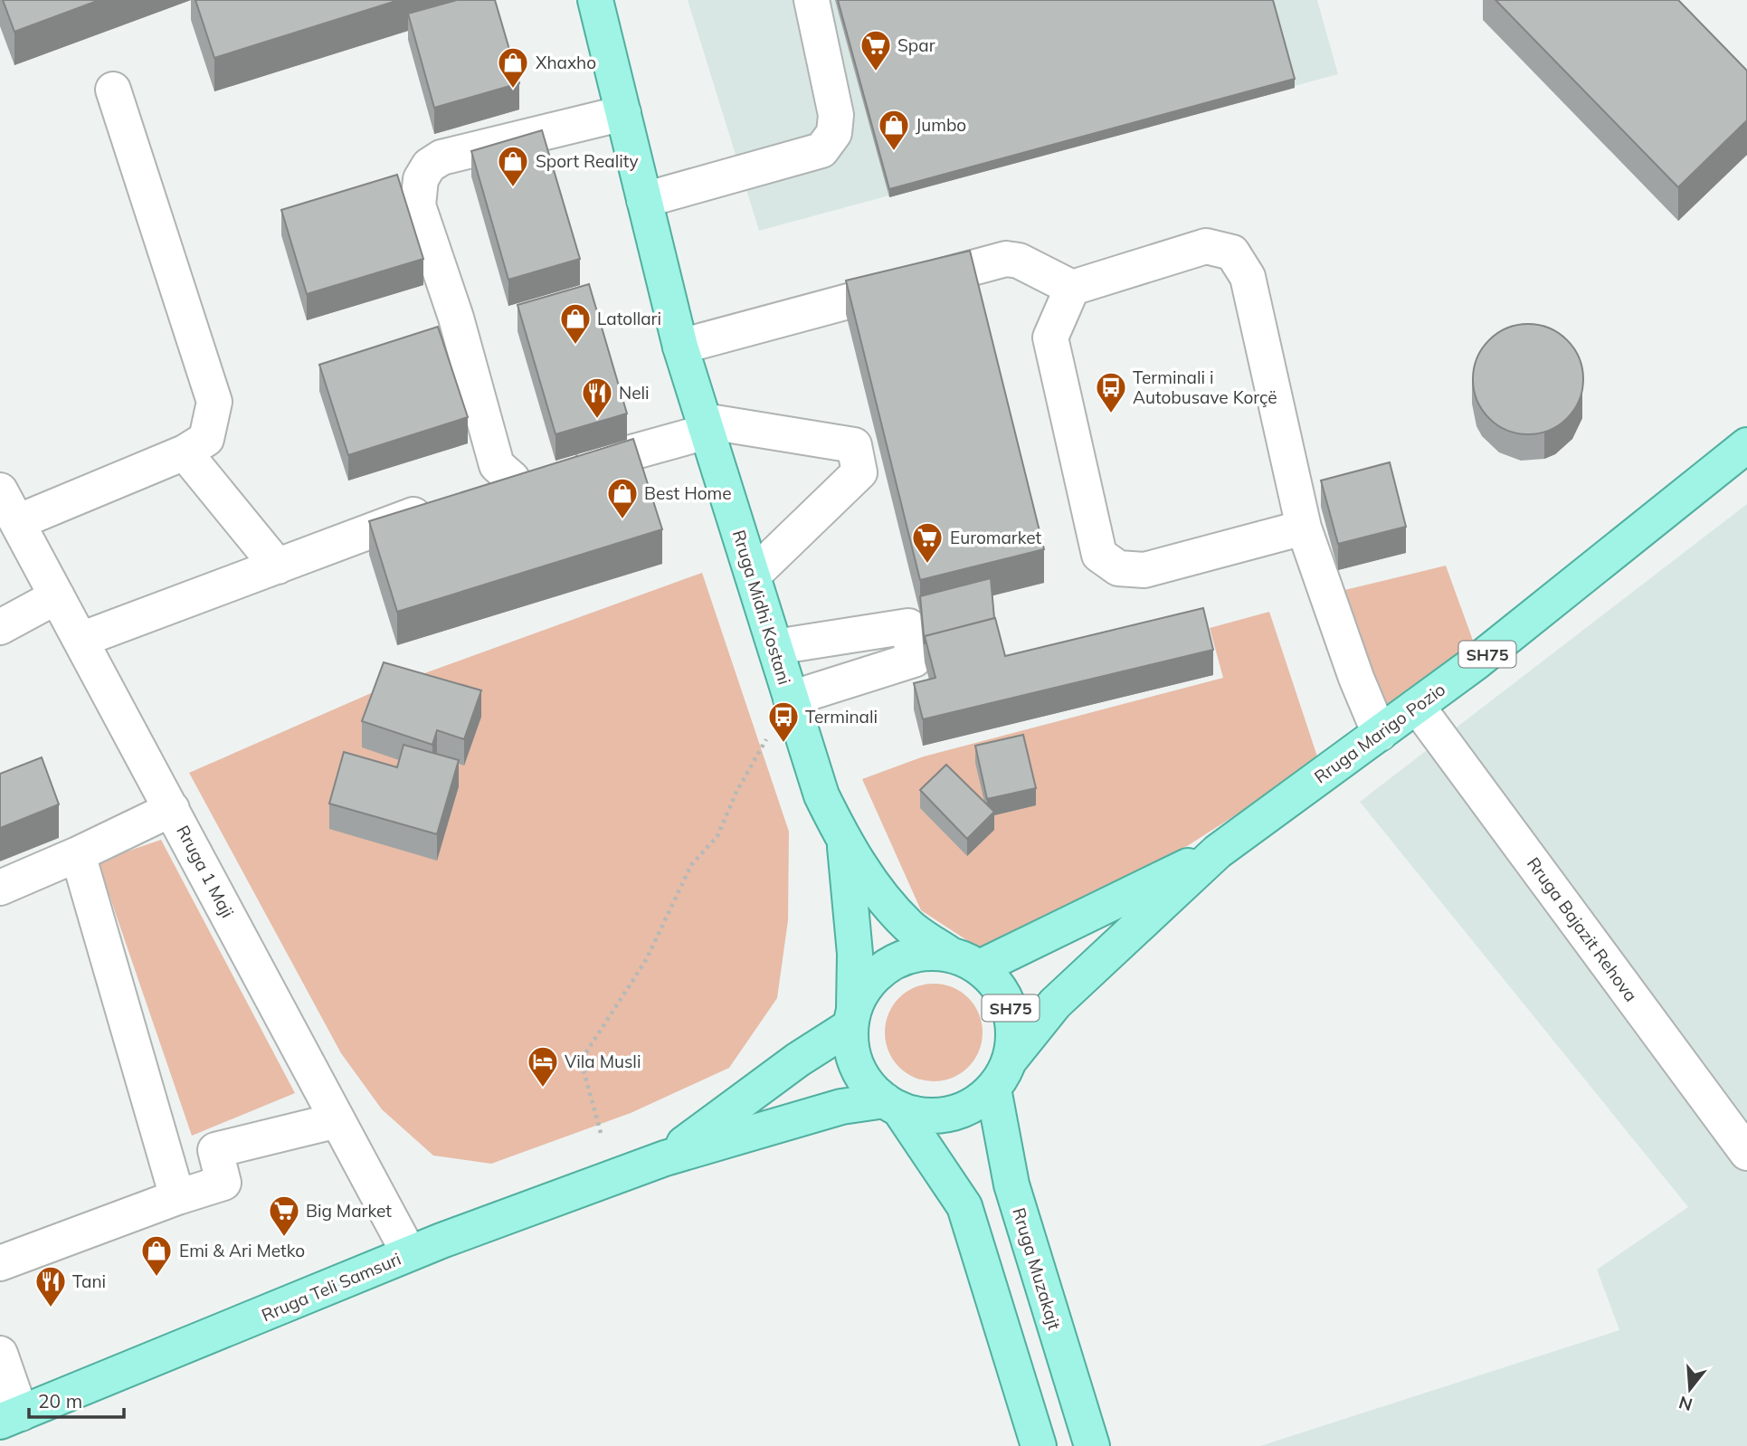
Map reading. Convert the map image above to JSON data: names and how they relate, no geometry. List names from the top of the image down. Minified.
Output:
{"streets":{"main road":["Rruga Midhi Kostani","SH75","Rruga Marigo Pozio","Rruga Muzakajt","Rruga Teli Samsuri"],"street":["Rruga 1 Maji","Rruga Bajazit Rehova"]},"crossings":[["Rruga Midhi Kostani","SH75"],["Rruga Midhi Kostani","Rruga Marigo Pozio"],["Rruga Midhi Kostani","Rruga Muzakajt"],["Rruga Midhi Kostani","Rruga Teli Samsuri"],["SH75","Rruga Marigo Pozio"],["SH75","Rruga Muzakajt"],["SH75","Rruga Teli Samsuri"],["Rruga Marigo Pozio","Rruga Bajazit Rehova"],["Rruga Marigo Pozio","Rruga Muzakajt"],["Rruga Marigo Pozio","Rruga Teli Samsuri"],["Rruga 1 Maji","Rruga Teli Samsuri"],["Rruga Muzakajt","Rruga Teli Samsuri"]],"places":{"supermarket":["Spar","Euromarket","Big Market"],"shop":["Xhaxho","Jumbo","Sport Reality","Latollari","Best Home","Emi & Ari Metko"],"bus stop":["Terminali i Autobusave Korçë","Terminali"],"restaurant":["Neli","Tani"],"hotel":["Vila Musli"]},"scale_bar":"20 m","north":"bottom"}
